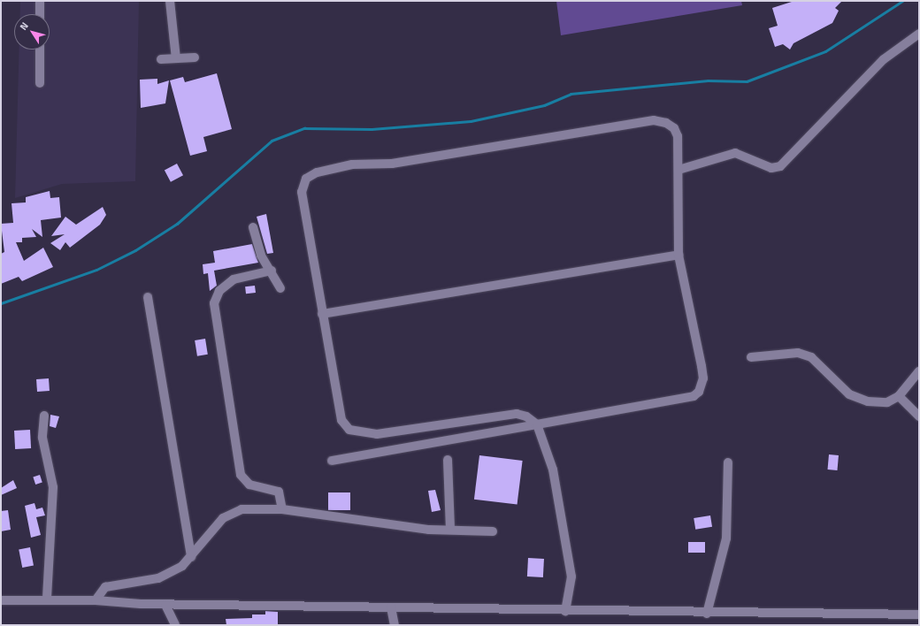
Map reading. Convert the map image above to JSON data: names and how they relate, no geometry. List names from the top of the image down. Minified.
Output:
{"north":"top left"}
